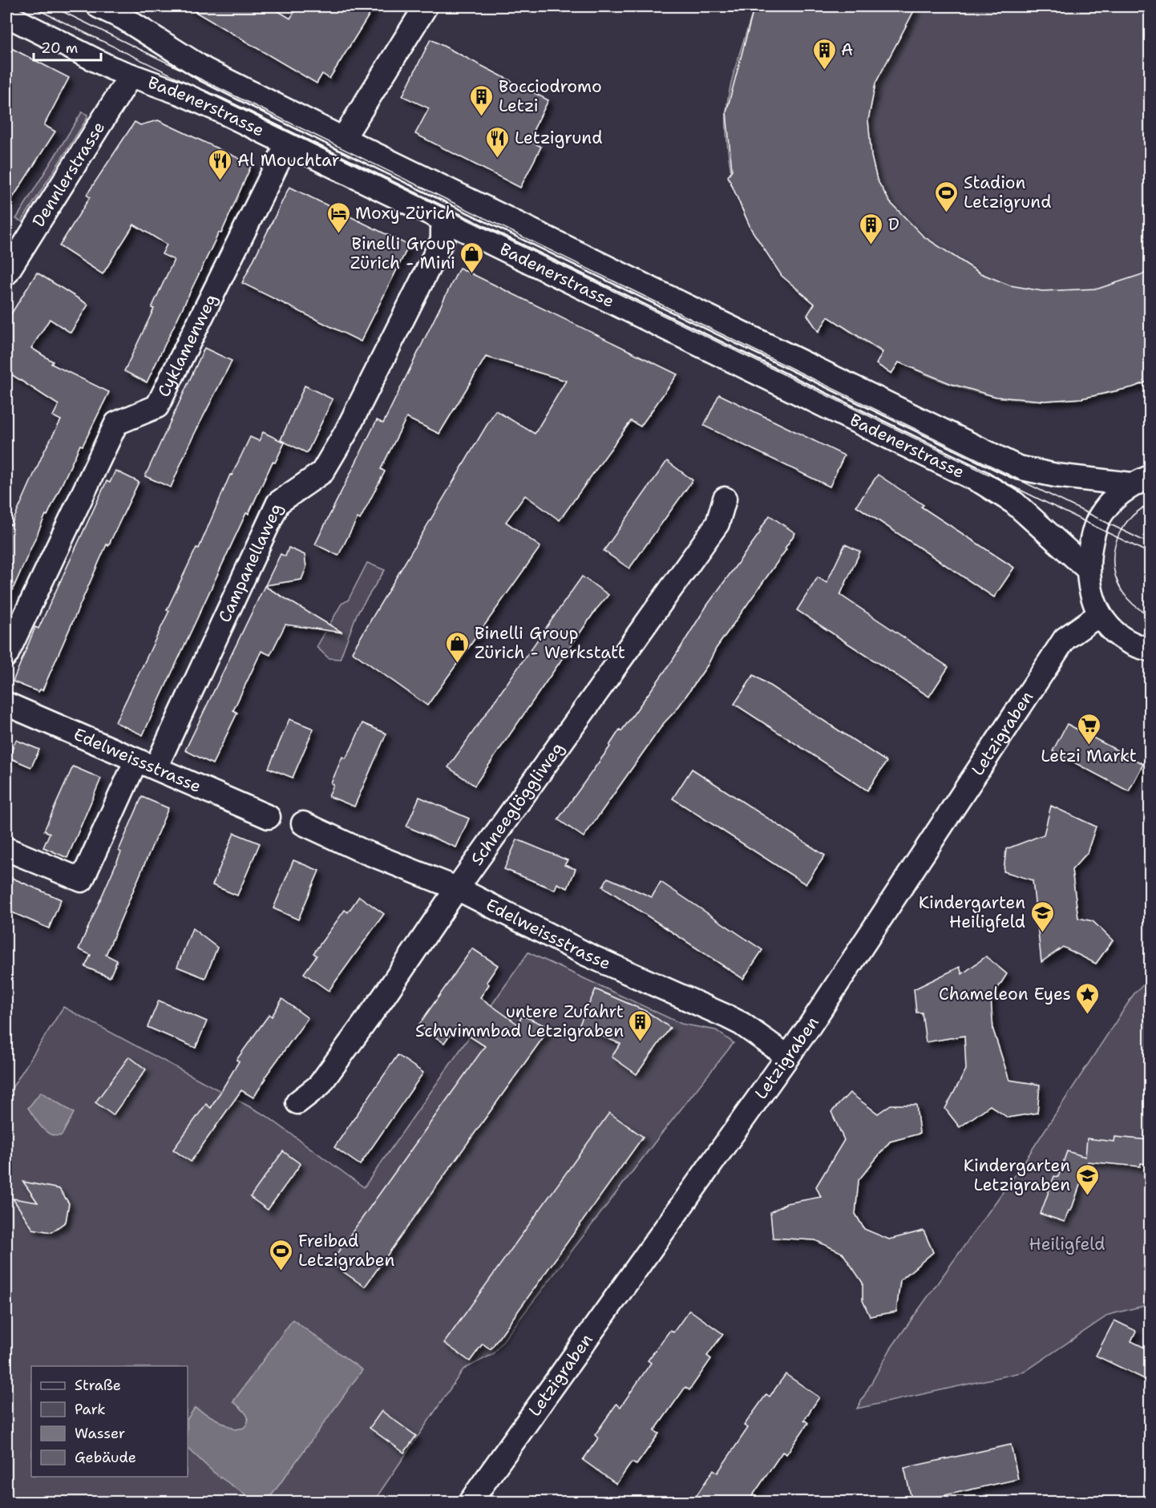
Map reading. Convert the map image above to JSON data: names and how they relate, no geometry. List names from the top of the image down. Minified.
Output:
{"streets":{"street":["Badenerstrasse","Dennlerstrasse","Cyklamenweg","Campanellaweg","Letzigraben","Edelweissstrasse","Schneeglöggliweg"]},"crossings":[["Badenerstrasse","Dennlerstrasse"],["Badenerstrasse","Cyklamenweg"],["Badenerstrasse","Campanellaweg"],["Badenerstrasse","Letzigraben"],["Campanellaweg","Edelweissstrasse"],["Letzigraben","Edelweissstrasse"],["Edelweissstrasse","Schneeglöggliweg"]],"parks":["Heiligfeld"],"places":{"building":["A","Bocciodromo Letzi","D","untere Zufahrt Schwimmbad Letzigraben"],"restaurant":["Letzigrund","Al Mouchtar"],"sports":["Stadion Letzigrund","Freibad Letzigraben"],"hotel":["Moxy Zürich"],"shop":["Binelli Group Zürich - Mini","Binelli Group Zürich - Werkstatt"],"supermarket":["Letzi Markt"],"school or university":["Kindergarten Heiligfeld","Kindergarten Letzigraben"],"place":["Chameleon Eyes"]},"legend":["Straße","Park","Wasser","Gebäude"],"scale_bar":"20 m"}
